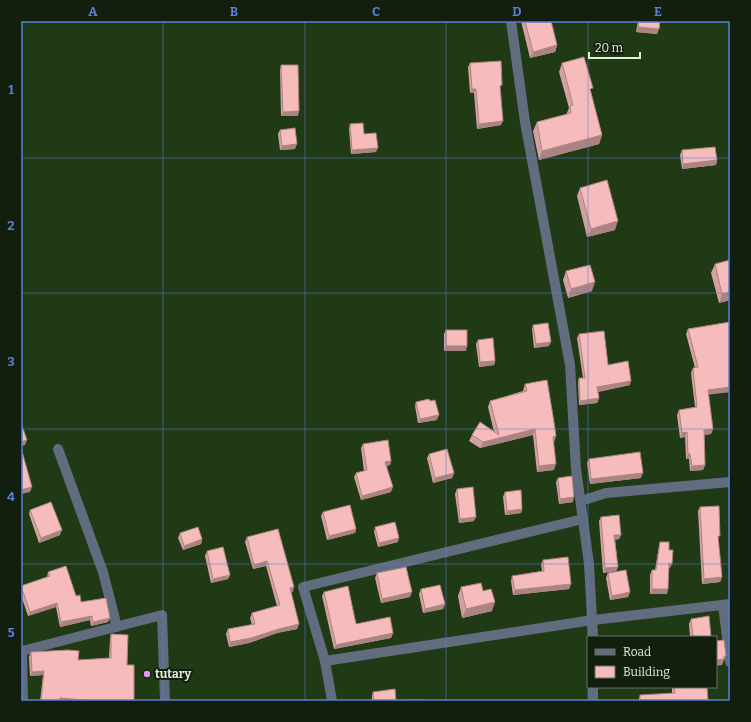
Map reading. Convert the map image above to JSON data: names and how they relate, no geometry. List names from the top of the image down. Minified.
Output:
{"places":["tutary"],"legend":["Road","Building"],"scale_bar":"20 m","grid":{"columns":["A","B","C","D","E"],"rows":["1","2","3","4","5"]}}
